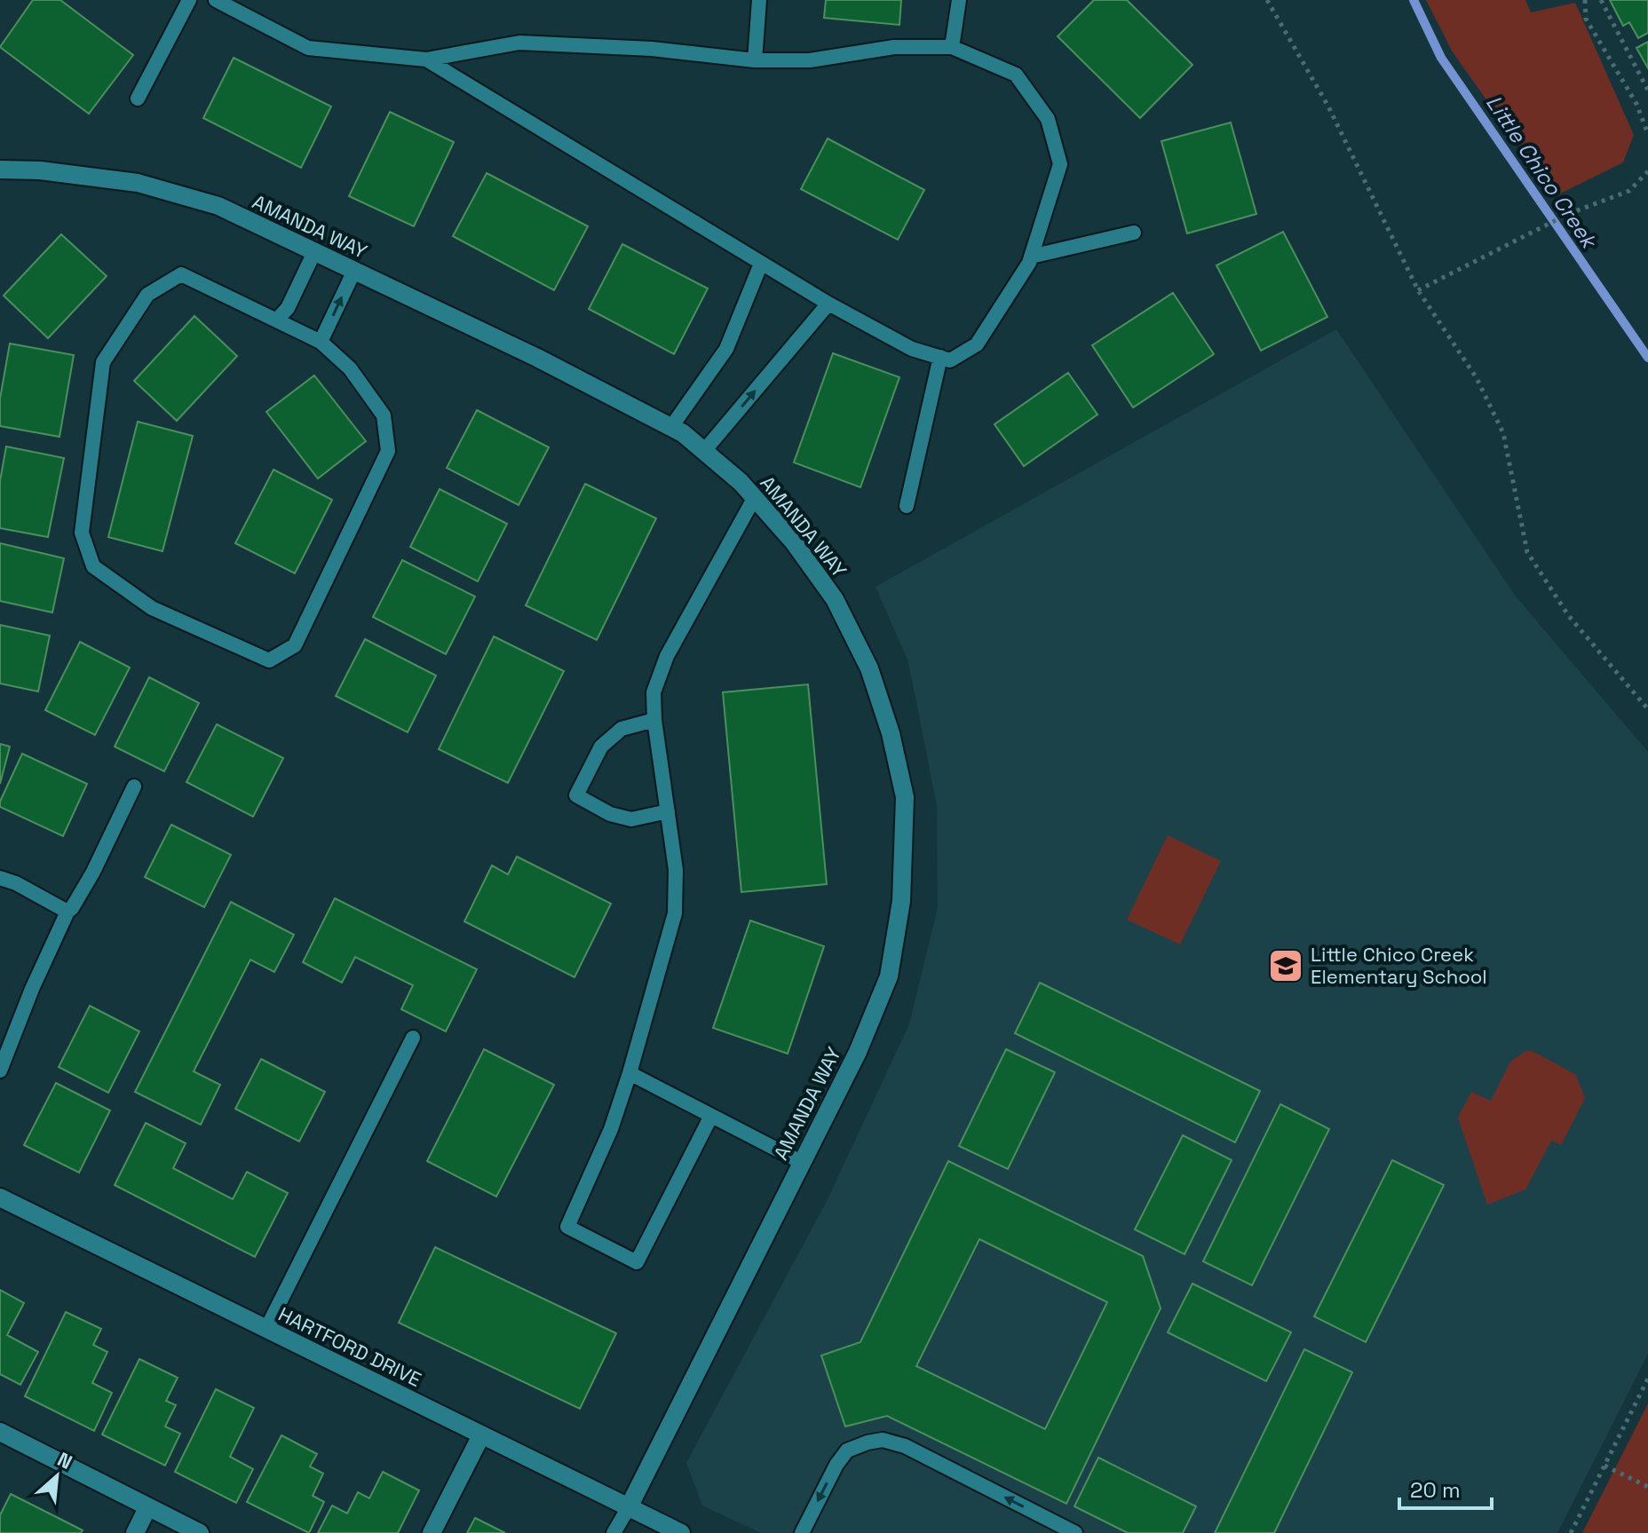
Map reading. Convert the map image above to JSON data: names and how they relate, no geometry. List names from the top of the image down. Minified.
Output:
{"streets":{"street":["AMANDA WAY","HARTFORD DRIVE"]},"crossings":[["AMANDA WAY","HARTFORD DRIVE"]],"water":["Little Chico Creek"],"places":{"school or university":["Little Chico Creek Elementary School"]},"scale_bar":"20 m","north":"top right"}
